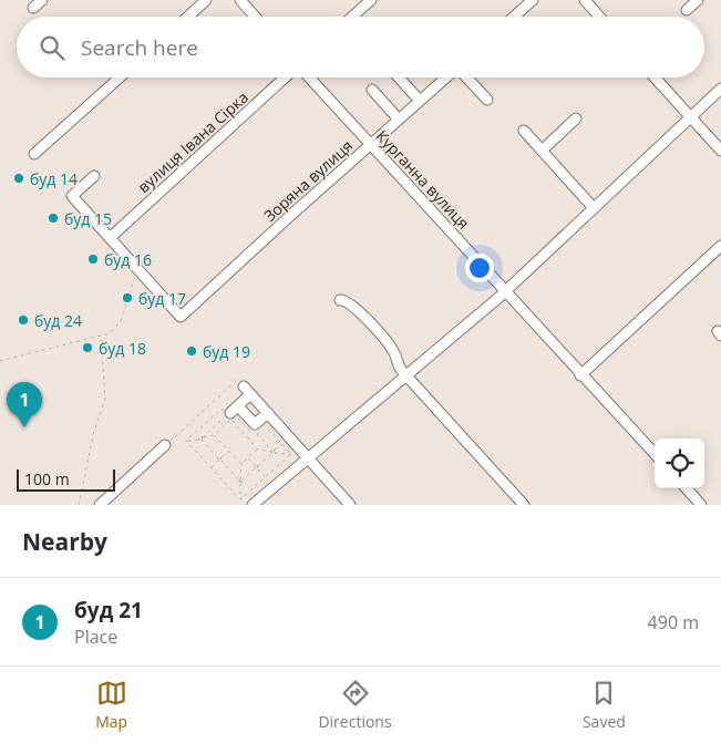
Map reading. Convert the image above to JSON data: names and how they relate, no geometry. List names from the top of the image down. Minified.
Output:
{"streets":{"street":["вулиця Івана Сірка","Курганна вулиця","Зоряна вулиця"]},"crossings":[["Курганна вулиця","Зоряна вулиця"]],"places":["буд 14","буд 15","буд 16","буд 17","буд 24","буд 18","буд 19"],"scale_bar":"100 m","page":{"search":"Search here","pins":"1","scale":"100 m","heading":"Nearby","list":[{"mark":"1","name":"буд 21","note":"Place","value":"490 m"}],"nav":["Map","Directions","Saved"]}}
